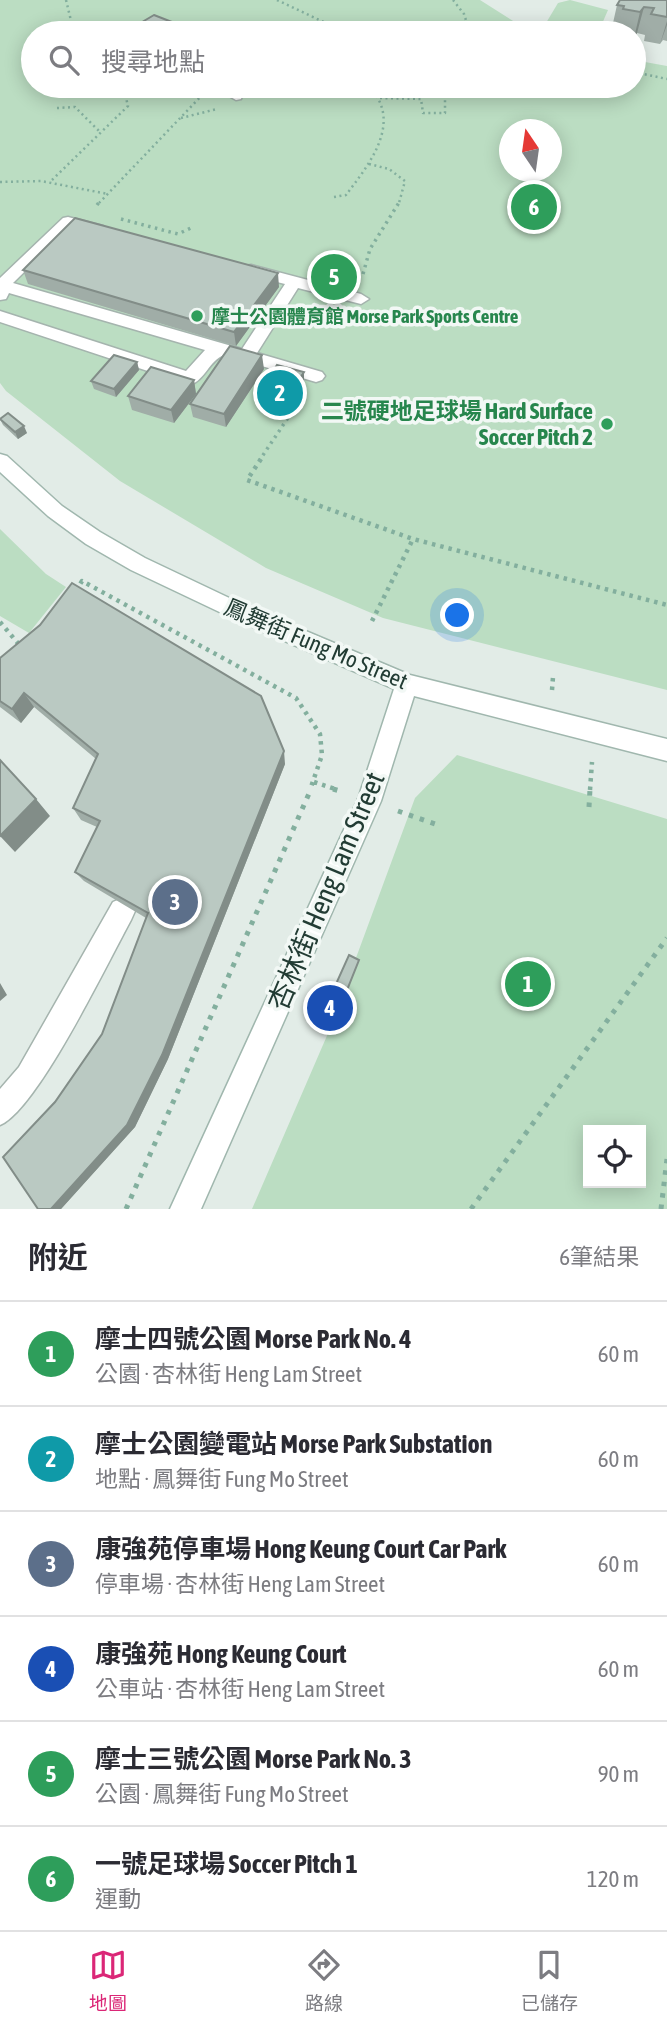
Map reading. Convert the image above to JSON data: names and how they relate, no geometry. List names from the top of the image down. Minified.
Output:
{"streets":{"main road":["鳳舞街 Fung Mo Street","杏林街 Heng Lam Street"]},"crossings":[["鳳舞街 Fung Mo Street","杏林街 Heng Lam Street"]],"places":["摩士公園體育館 Morse Park Sports Centre","二號硬地足球場 Hard Surface Soccer Pitch 2"],"north":"top","page":{"search":"搜尋地點","pins":["6","5","2","3","1","4"],"heading":["附近","6筆結果"],"list":[{"mark":"1","name":"摩士四號公園 Morse Park No. 4","note":"公園 · 杏林街 Heng Lam Street","value":"60 m"},{"mark":"2","name":"摩士公園變電站 Morse Park Substation","note":"地點 · 鳳舞街 Fung Mo Street","value":"60 m"},{"mark":"3","name":"康強苑停車場 Hong Keung Court Car Park","note":"停車場 · 杏林街 Heng Lam Street","value":"60 m"},{"mark":"4","name":"康強苑 Hong Keung Court","note":"公車站 · 杏林街 Heng Lam Street","value":"60 m"},{"mark":"5","name":"摩士三號公園 Morse Park No. 3","note":"公園 · 鳳舞街 Fung Mo Street","value":"90 m"},{"mark":"6","name":"一號足球場 Soccer Pitch 1","note":"運動","value":"120 m"}],"nav":["地圖","路線","已儲存"]}}
